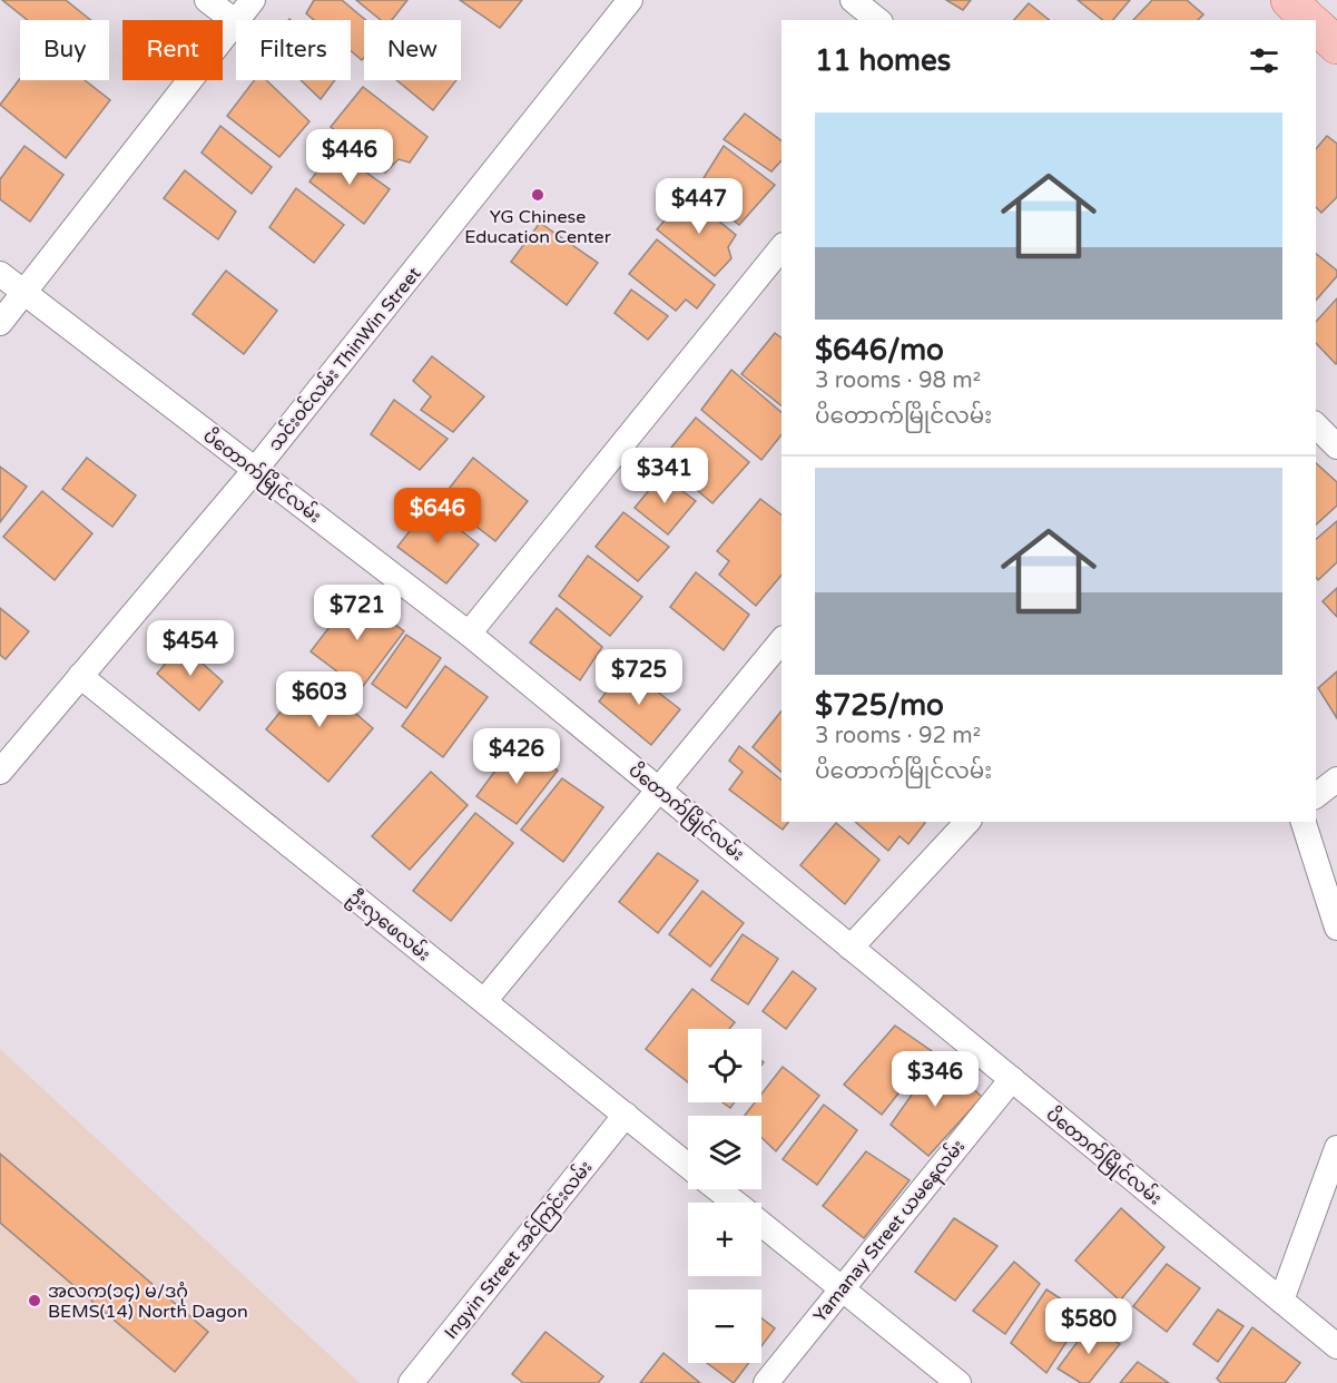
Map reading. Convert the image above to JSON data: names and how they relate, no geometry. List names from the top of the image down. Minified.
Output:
{"streets":{"street":["သင်းဝင်လမ်း ThinWin Street","ပိတောက်မြိုင်လမ်း","ဦးလှဖေလမ်း","Yamanay Street ယမနေလမ်း","Ingyin Street အင်ကြင်းလမ်း"]},"crossings":[["သင်းဝင်လမ်း ThinWin Street","ပိတောက်မြိုင်လမ်း"],["သင်းဝင်လမ်း ThinWin Street","ဦးလှဖေလမ်း"],["ပိတောက်မြိုင်လမ်း","Yamanay Street ယမနေလမ်း"],["ဦးလှဖေလမ်း","Yamanay Street ယမနေလမ်း"],["ဦးလှဖေလမ်း","Ingyin Street အင်ကြင်းလမ်း"]],"places":["YG Chinese Education Center","အလက(၁၄) မ/ဒဂုံ BEMS(14) North Dagon"],"page":{"chip":["Buy","Rent","Filters","New"],"heading":"11 homes","list":[{"name":"$646/mo","note":"3 rooms · 98 m² · ပိတောက်မြိုင်လမ်း"},{"name":"$725/mo","note":"3 rooms · 92 m² · ပိတောက်မြိုင်လမ်း"}],"price":["$446","$447","$341","$646","$721","$454","$725","$603","$426","$346","$580"],"map_buttons":["+","−"]}}
